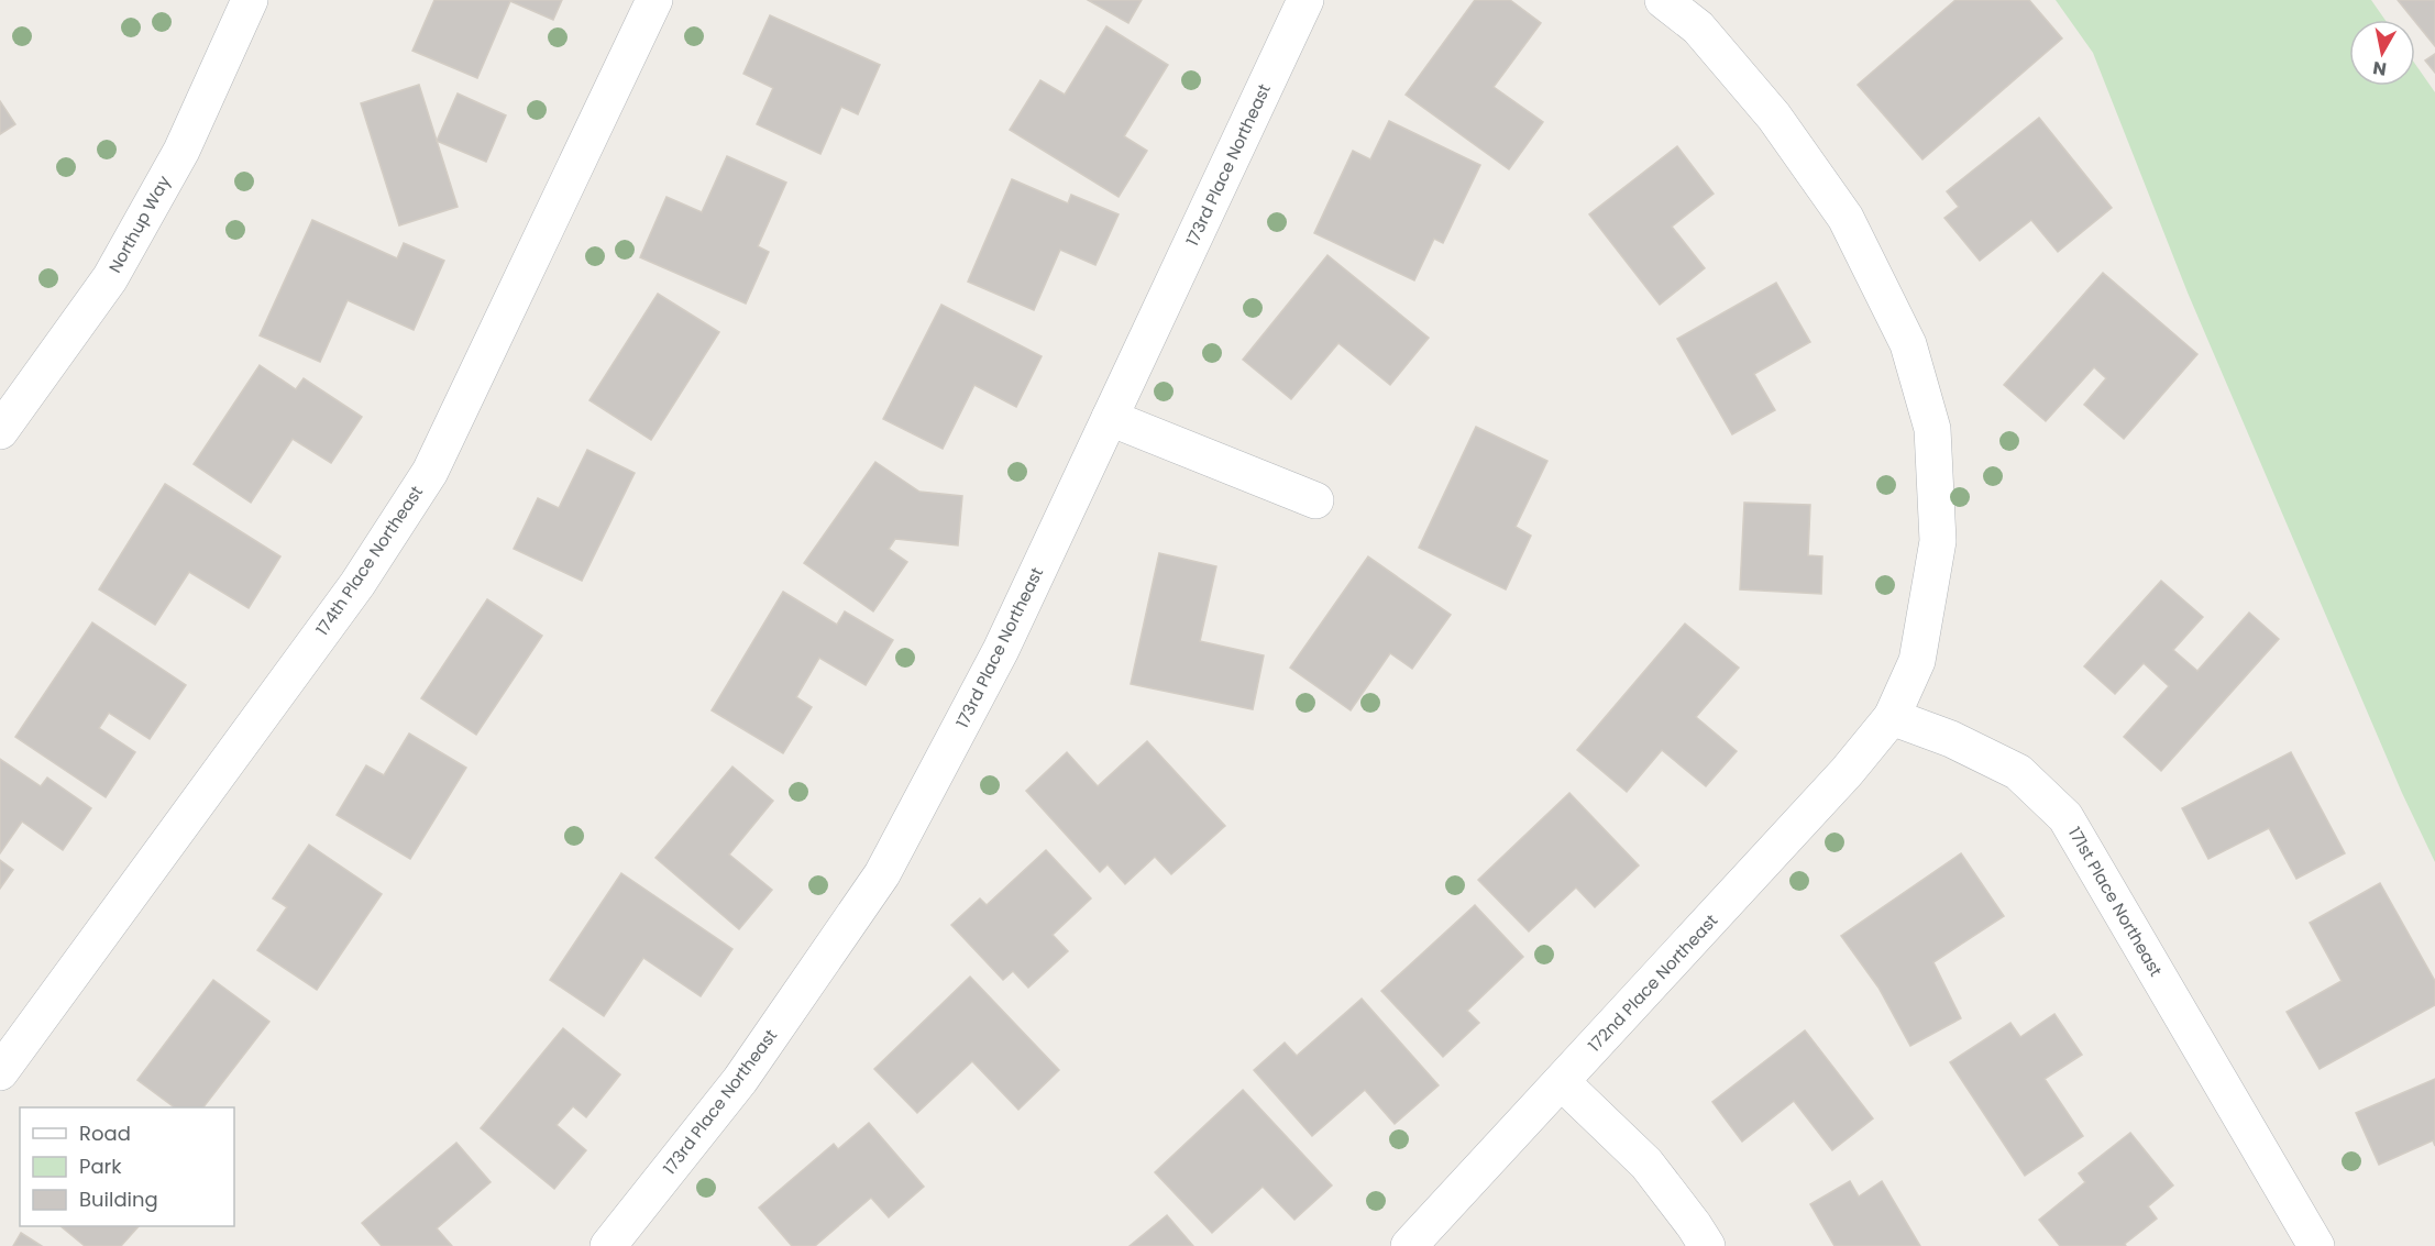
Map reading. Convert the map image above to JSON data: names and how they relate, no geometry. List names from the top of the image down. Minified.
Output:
{"streets":{"street":["173rd Place Northeast","Northup Way","174th Place Northeast","171st Place Northeast","172nd Place Northeast"]},"crossings":[["171st Place Northeast","172nd Place Northeast"]],"legend":["Road","Park","Building"],"north":"bottom"}
